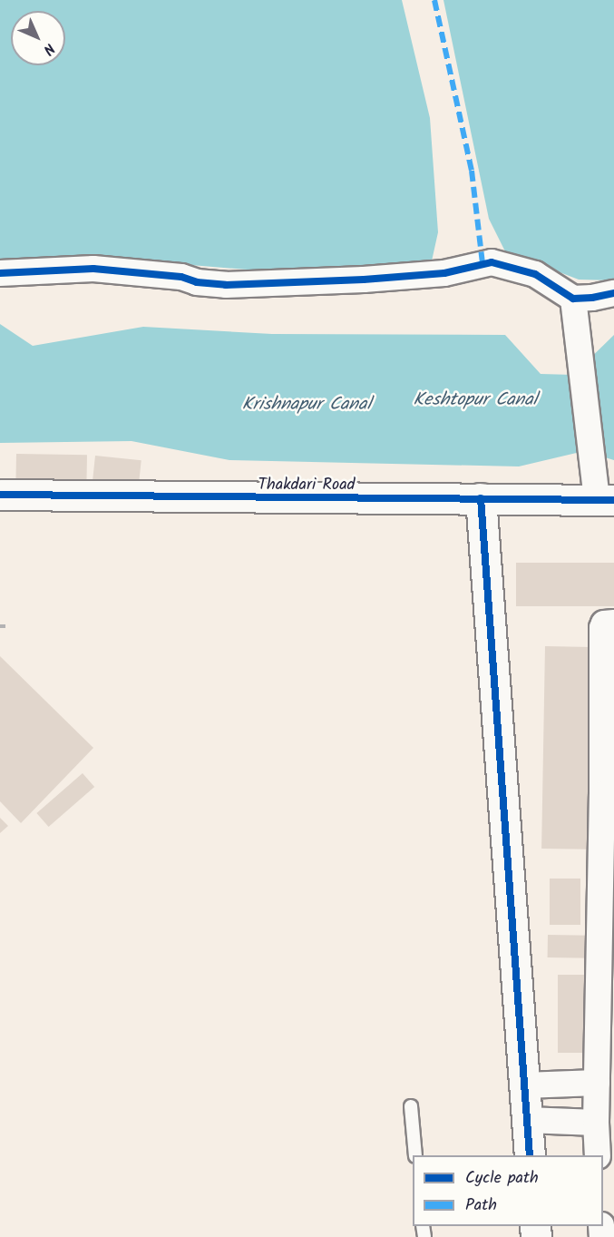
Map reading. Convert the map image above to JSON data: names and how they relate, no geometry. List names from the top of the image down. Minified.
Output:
{"streets":{"street":["Thakdari Road"]},"water":["Keshtopur Canal","Krishnapur Canal"],"legend":["Cycle path","Path"],"north":"bottom right"}
